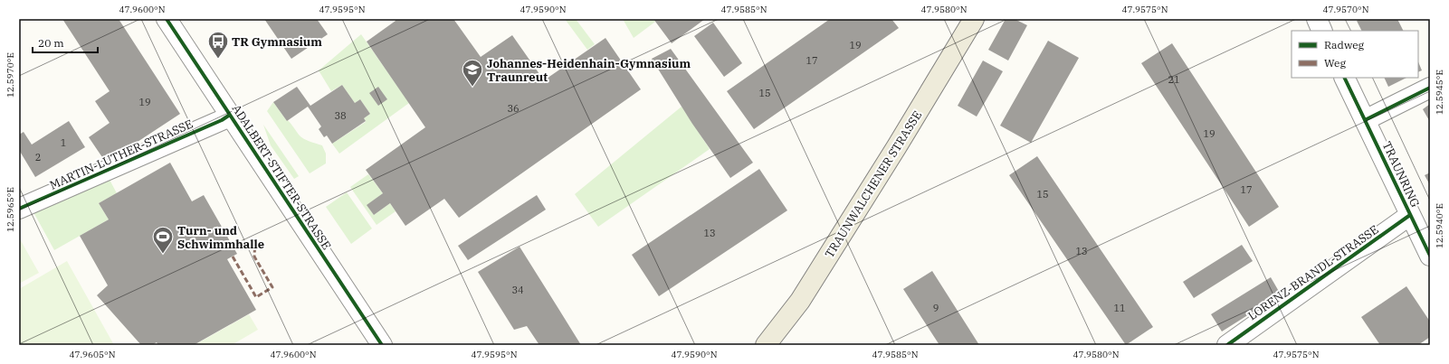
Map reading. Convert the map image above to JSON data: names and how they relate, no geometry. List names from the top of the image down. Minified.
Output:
{"streets":{"main road":["TRAUNWALCHENER STRASSE"],"street":["MARTIN-LUTHER-STRASSE","TRAUNRING","ADALBERT-STIFTER-STRASSE","LORENZ-BRANDL-STRASSE"]},"crossings":[["MARTIN-LUTHER-STRASSE","ADALBERT-STIFTER-STRASSE"],["TRAUNRING","LORENZ-BRANDL-STRASSE"]],"places":{"bus stop":["TR Gymnasium"],"school or university":["Johannes-Heidenhain-Gymnasium Traunreut"],"sports":["Turn- und Schwimmhalle"]},"house_numbers":["19","17","21","15","19","36","38","19","1","2","17","15","13","13","34","9","11"],"legend":["Radweg","Weg"],"scale_bar":"20 m","coordinates":["47.9600°N","47.9595°N","47.9590°N","47.9585°N","47.9580°N","47.9575°N","47.9570°N","12.5970°E","12.5945°E","12.5965°E","12.5940°E","47.9605°N"]}
